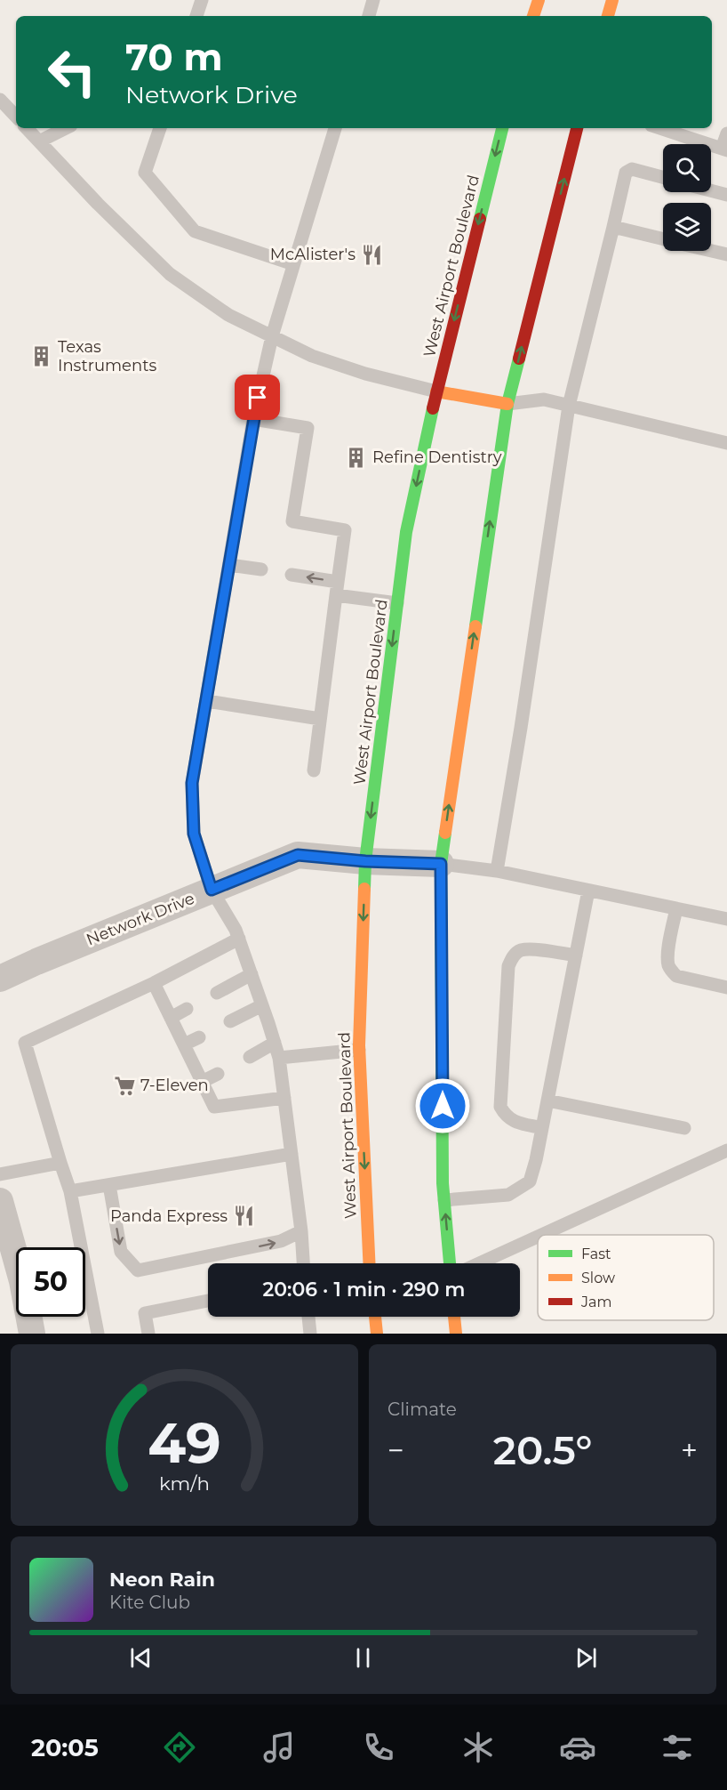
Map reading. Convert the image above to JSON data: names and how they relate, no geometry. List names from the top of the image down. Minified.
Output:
{"streets":{"main road":["West Airport Boulevard"],"street":["Network Drive"]},"crossings":[["West Airport Boulevard","Network Drive"]],"places":{"restaurant":["McAlister's","Panda Express"],"building":["Texas Instruments","Refine Dentistry"],"supermarket":["7-Eleven"]},"legend":["Fast","Slow","Jam"],"page":{"turn":["70 m","Network Drive"],"limit":"50","trip":"20:06 · 1 min · 290 m","tile":"Climate","heat":["−","20.5°","+"],"song":["Neon Rain","Kite Club"],"tabs":"20:05","gauge":["49","km/h"]}}
